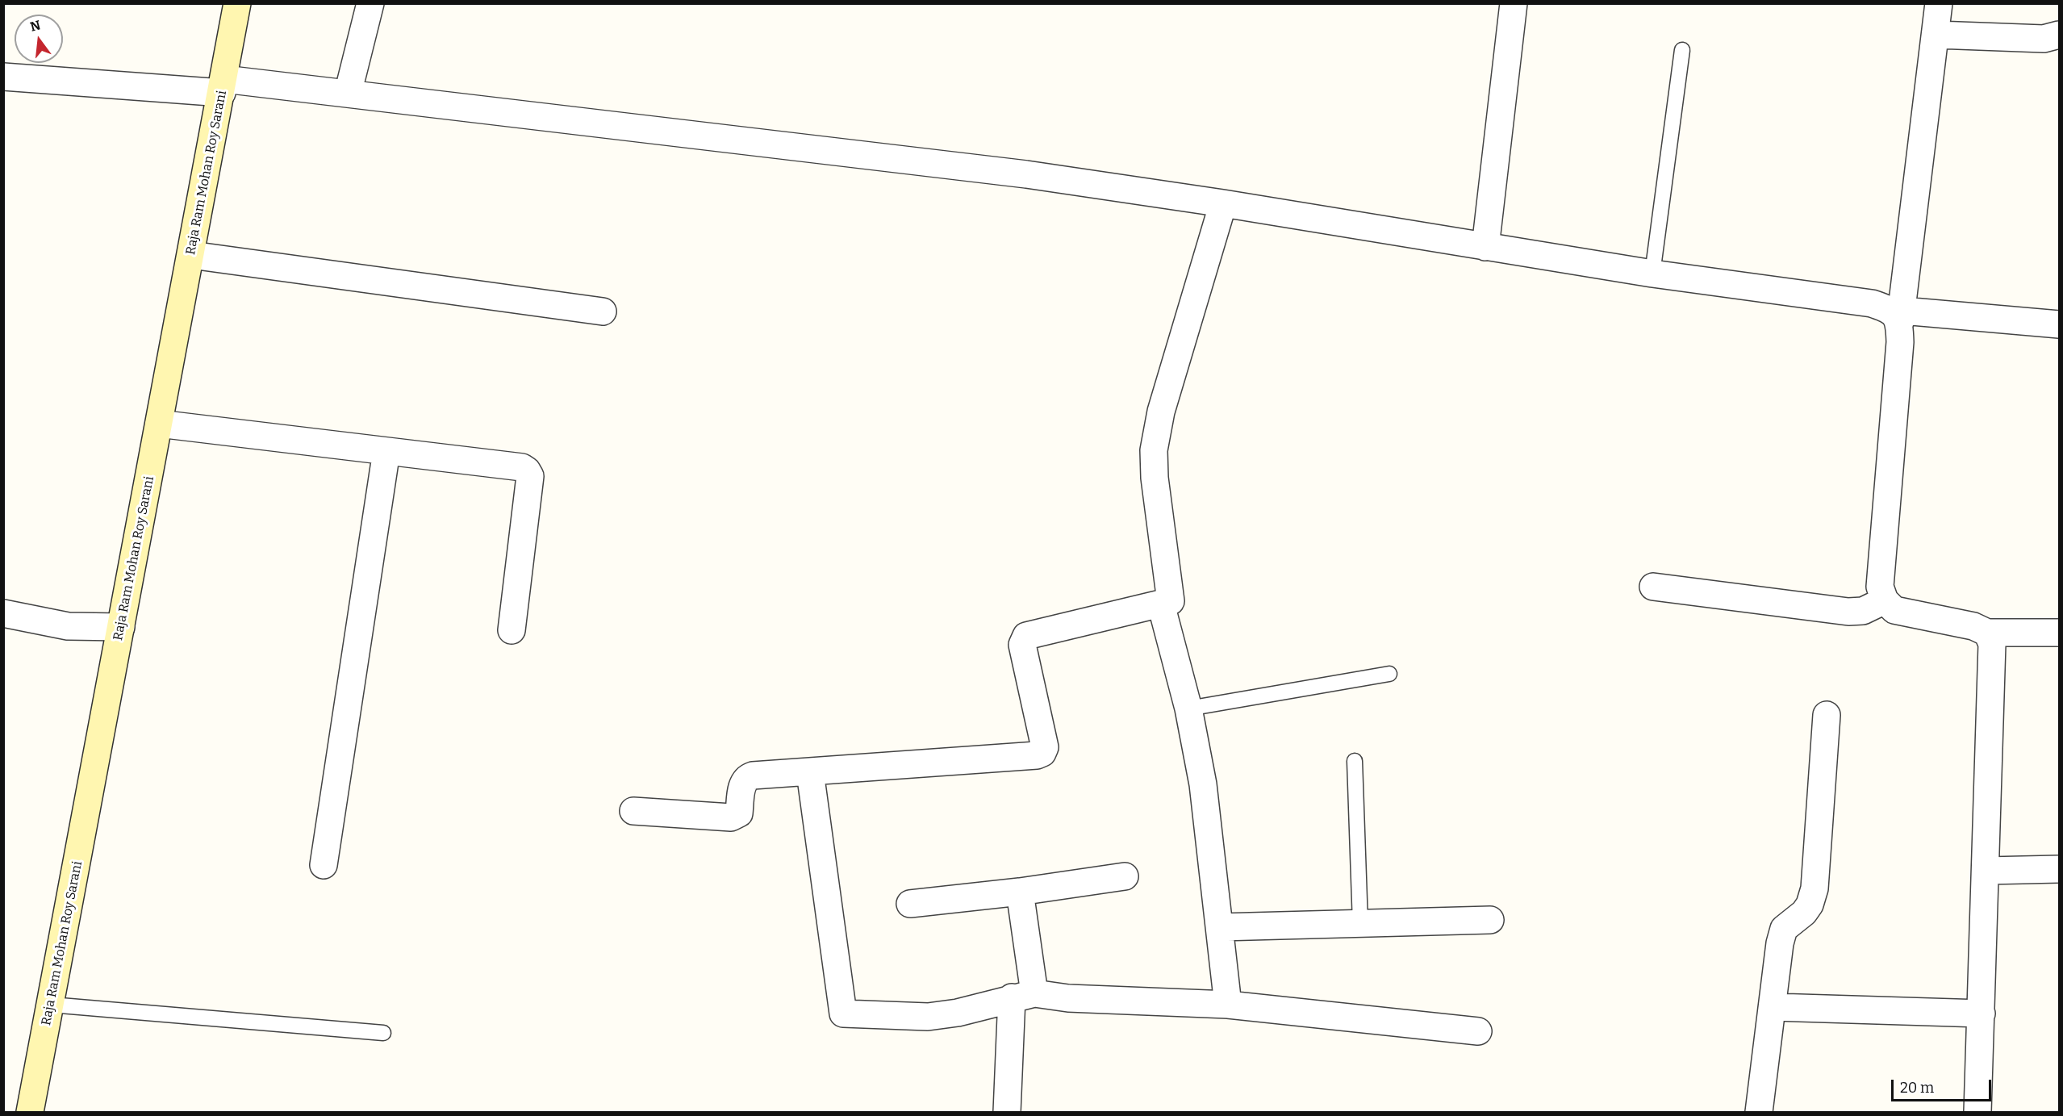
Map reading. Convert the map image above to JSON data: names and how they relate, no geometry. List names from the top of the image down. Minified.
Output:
{"streets":{"street":["Raja Ram Mohan Roy Sarani"]},"scale_bar":"20 m","north":"top"}
